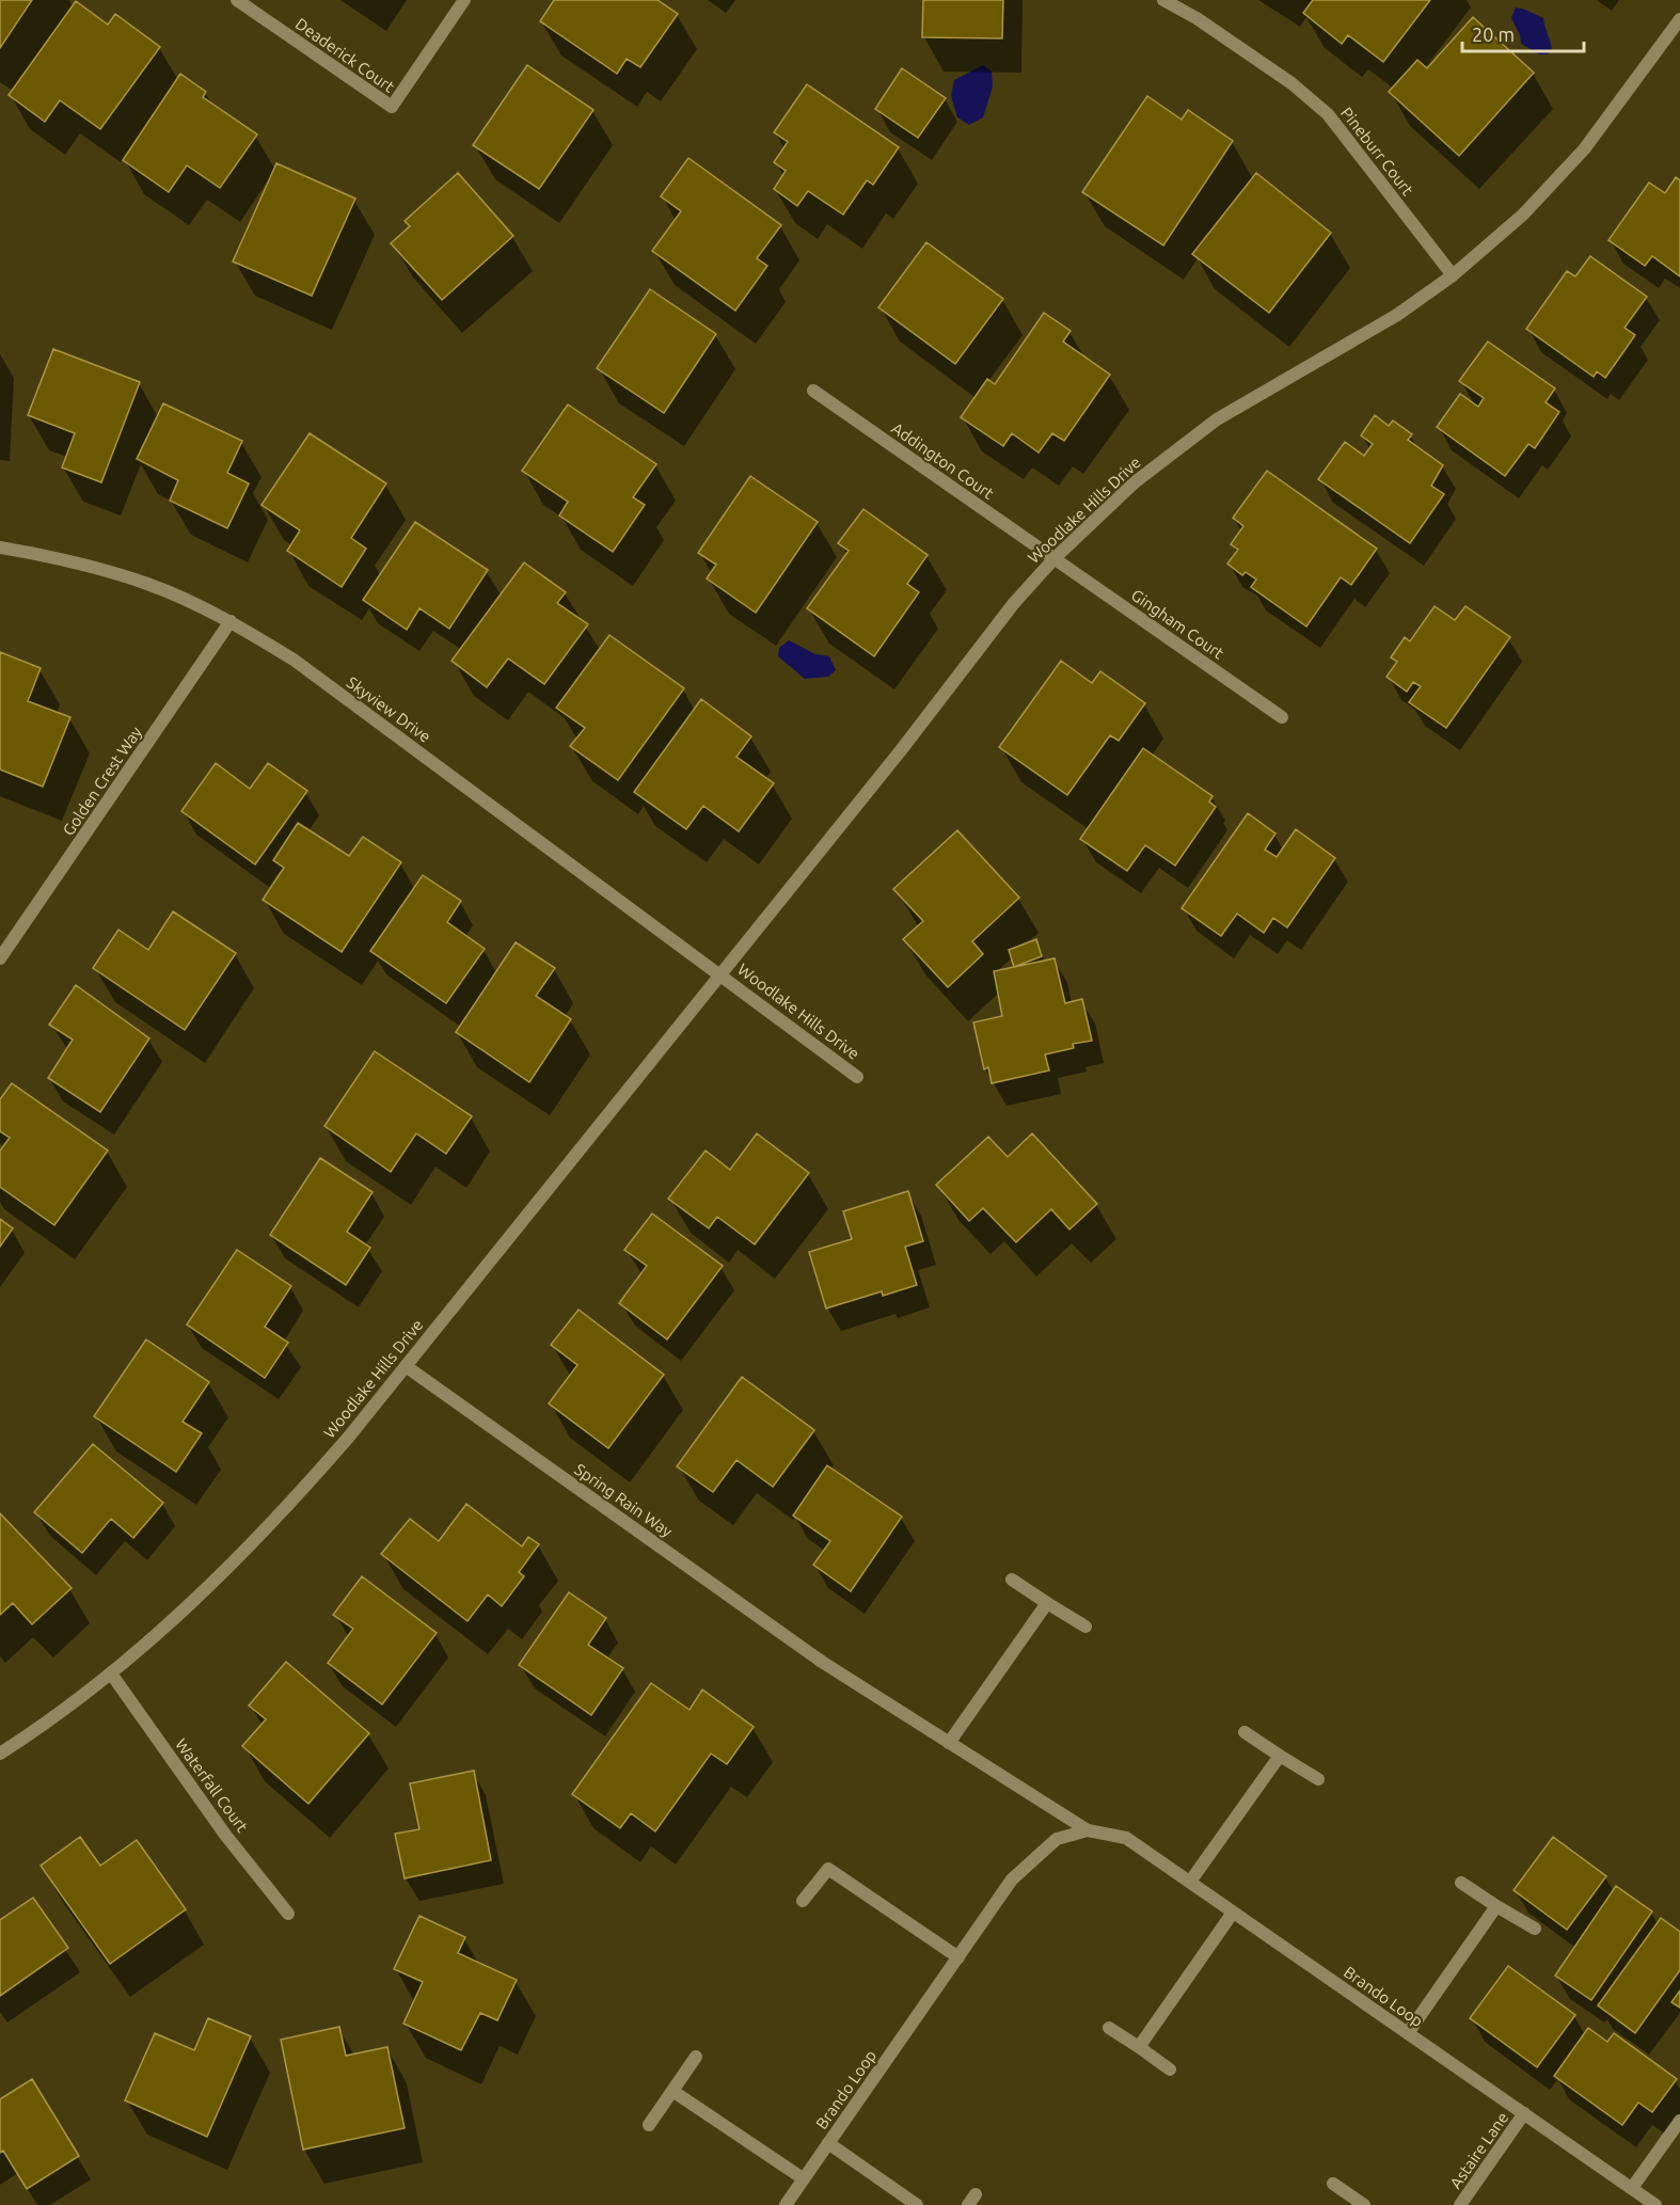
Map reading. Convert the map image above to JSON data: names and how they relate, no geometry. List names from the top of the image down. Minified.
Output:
{"streets":{"street":["Deaderick Court","Pineburr Court","Addington Court","Woodlake Hills Drive","Gingham Court","Skyview Drive","Golden Crest Way","Spring Rain Way","Waterfall Court","Brando Loop","Astaire Lane"]},"crossings":[["Pineburr Court","Woodlake Hills Drive"],["Addington Court","Woodlake Hills Drive"],["Addington Court","Gingham Court"],["Woodlake Hills Drive","Gingham Court"],["Woodlake Hills Drive","Skyview Drive"],["Woodlake Hills Drive","Spring Rain Way"],["Woodlake Hills Drive","Waterfall Court"],["Skyview Drive","Golden Crest Way"],["Spring Rain Way","Brando Loop"],["Brando Loop","Astaire Lane"]],"scale_bar":"20 m"}
